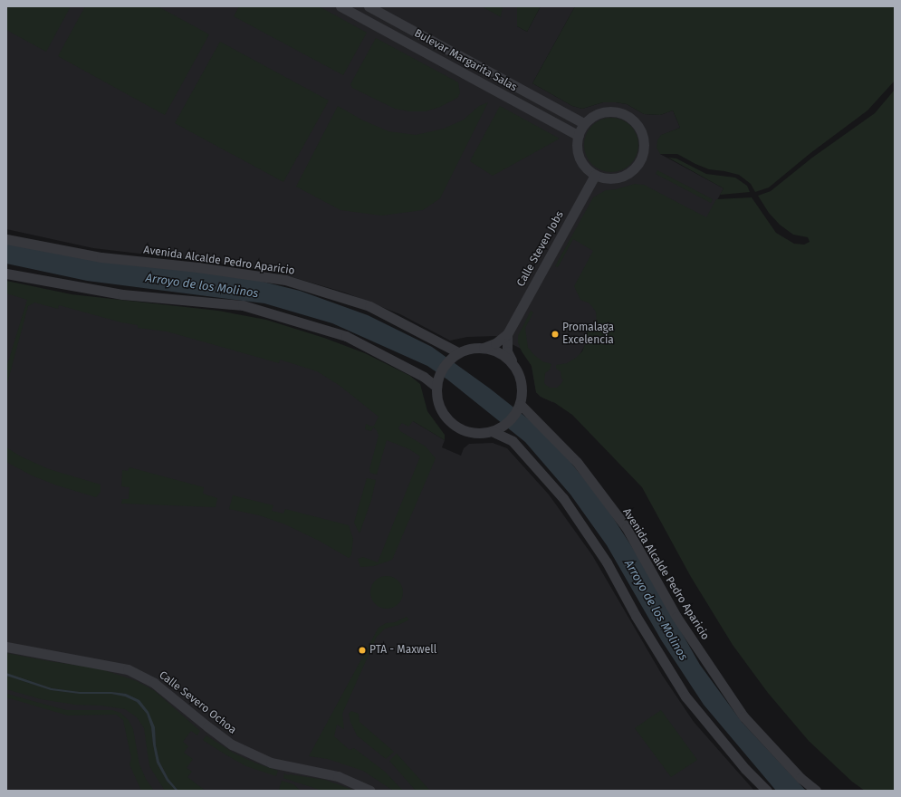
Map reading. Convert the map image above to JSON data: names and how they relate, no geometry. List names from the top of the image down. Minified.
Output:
{"streets":{"street":["Bulevar Margarita Salas","Calle Steven Jobs","Avenida Alcalde Pedro Aparicio","Calle Severo Ochoa"]},"crossings":[["Bulevar Margarita Salas","Calle Steven Jobs"],["Calle Steven Jobs","Avenida Alcalde Pedro Aparicio"]],"water":["Arroyo de los Molinos"],"places":["Promalaga Excelencia","PTA - Maxwell"]}
